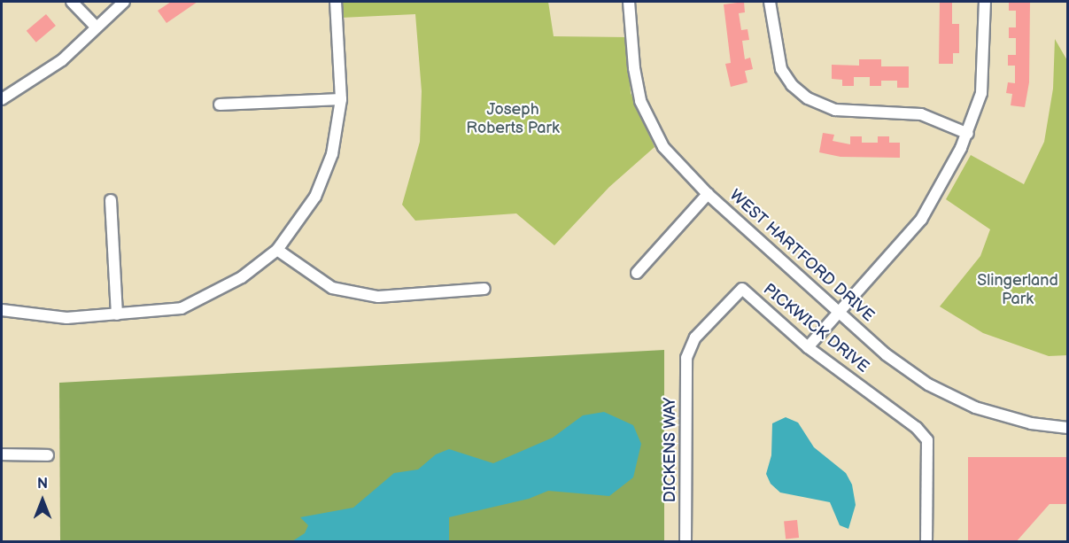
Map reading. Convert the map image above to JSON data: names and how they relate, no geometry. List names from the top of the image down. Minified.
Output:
{"streets":{"street":["WEST HARTFORD DRIVE","PICKWICK DRIVE","DICKENS WAY"]},"crossings":[["PICKWICK DRIVE","DICKENS WAY"]],"parks":["Joseph Roberts Park","Slingerland Park"],"north":"top"}
